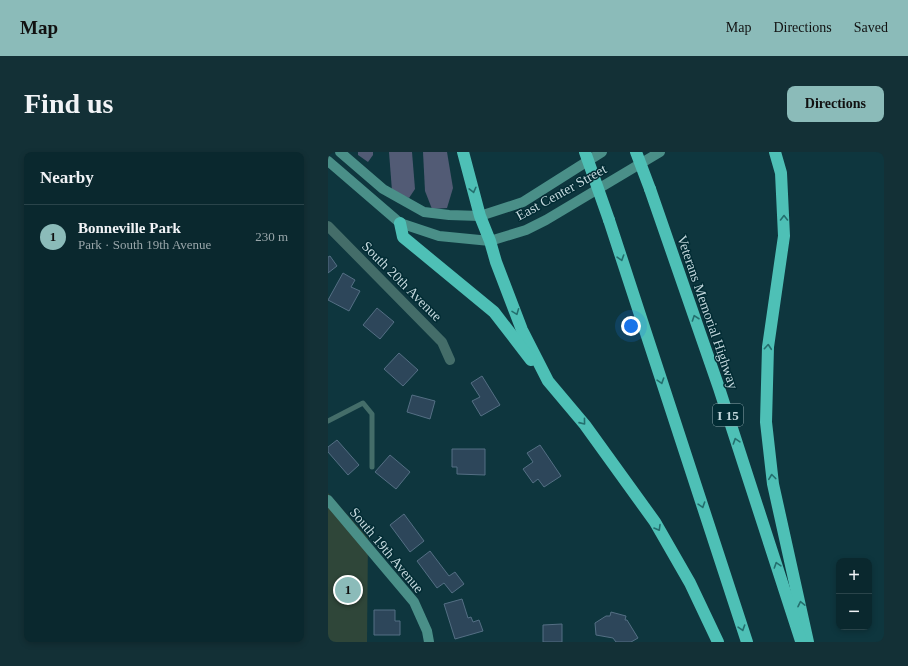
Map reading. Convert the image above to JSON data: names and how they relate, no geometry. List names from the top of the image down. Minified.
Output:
{"streets":{"highway":["Veterans Memorial Highway","I 15"],"main road":["East Center Street","South 19th Avenue"],"street":["South 20th Avenue"]},"page":{"header":"Map","nav":["Map","Directions","Saved"],"buttons":"Directions","title":"Find us","heading":"Nearby","list":[{"mark":"1","name":"Bonneville Park","note":"Park · South 19th Avenue","value":"230 m"}],"map_buttons":["+","−"],"pins":"1"}}
